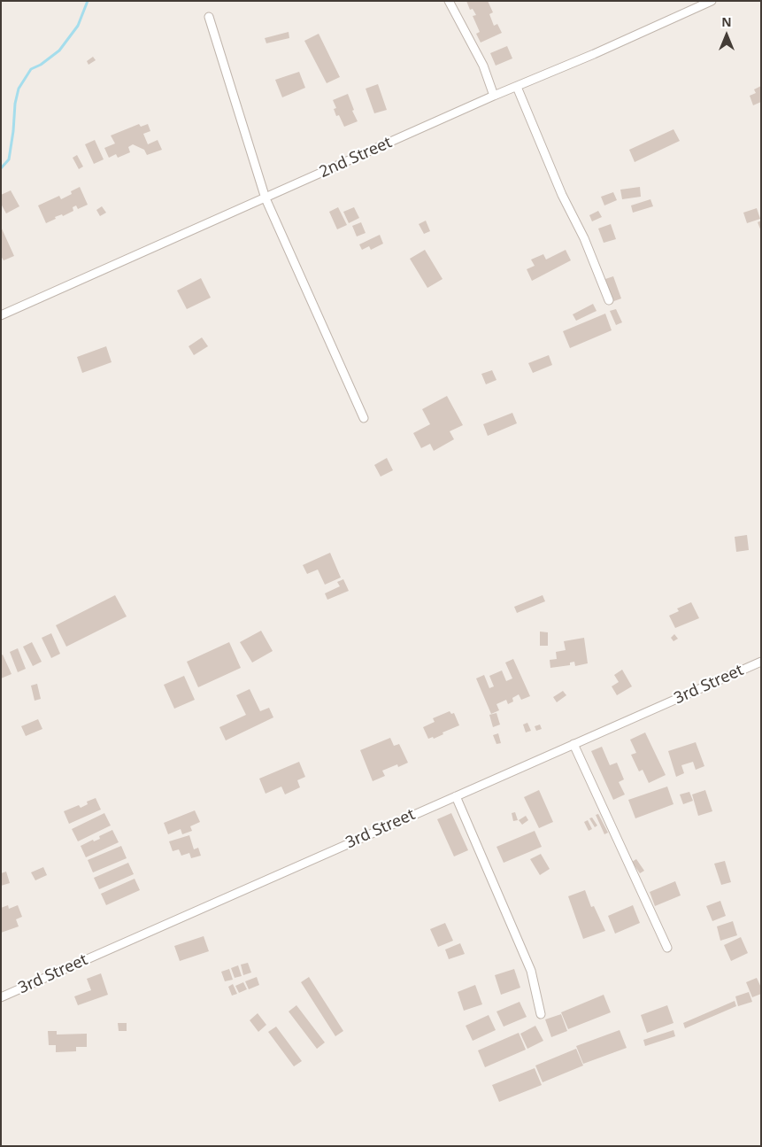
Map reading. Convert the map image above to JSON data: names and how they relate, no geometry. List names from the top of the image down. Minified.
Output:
{"streets":{"street":["2nd Street","3rd Street"]},"north":"top"}
